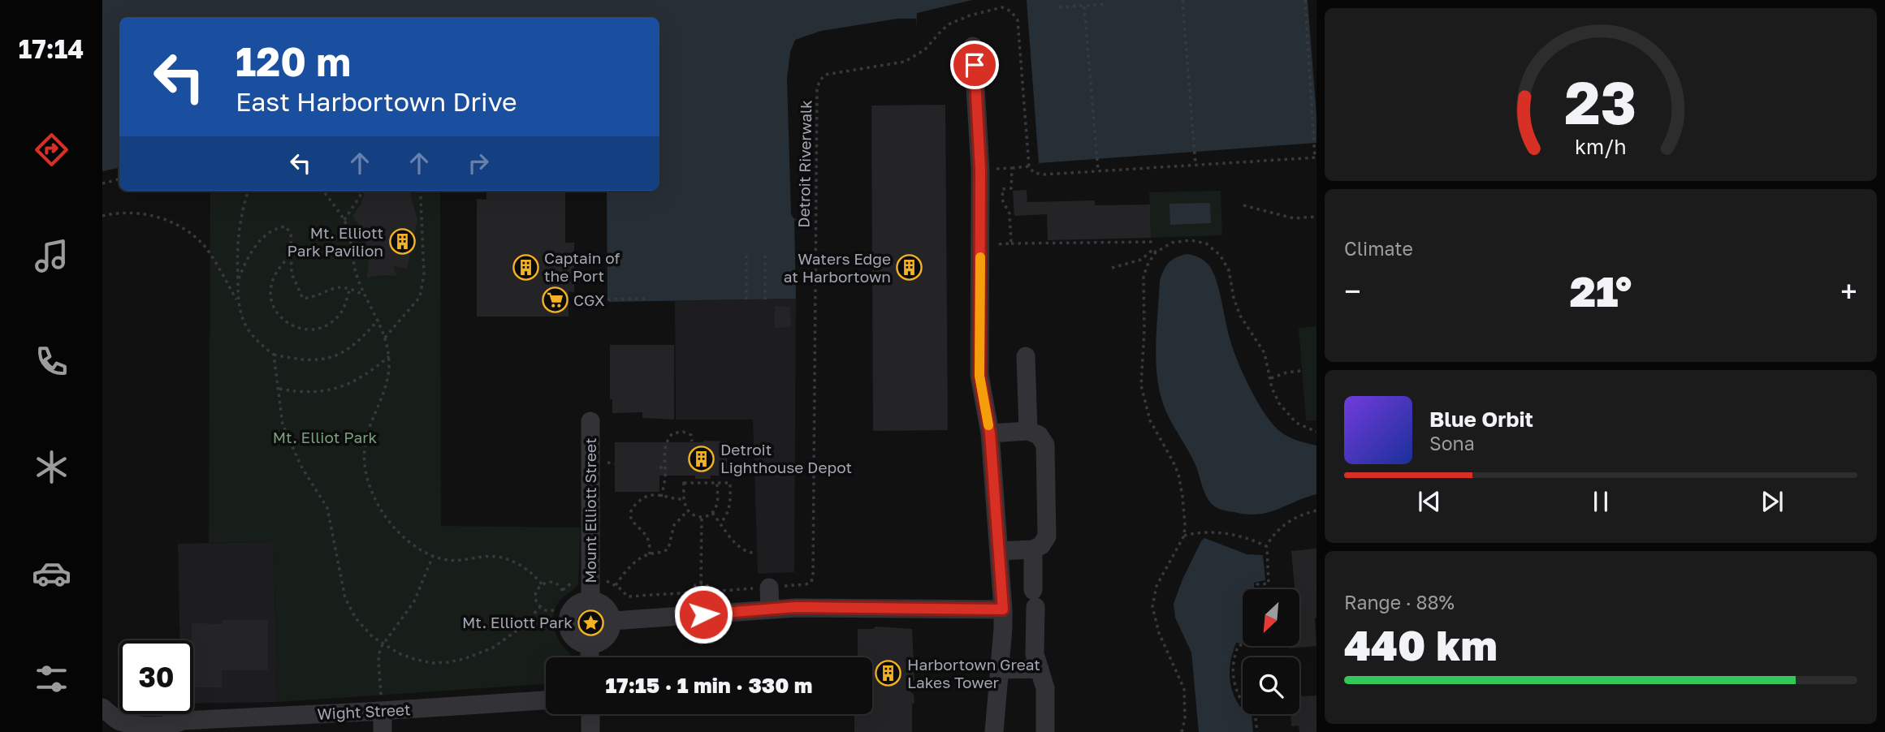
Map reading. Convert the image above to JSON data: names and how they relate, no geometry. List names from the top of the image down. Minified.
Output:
{"streets":{"street":["Mount Elliott Street","Wight Street"],"path":["Detroit Riverwalk"]},"parks":["Mt. Elliot Park"],"places":{"building":["Mt. Elliott Park Pavilion","Captain of the Port","Waters Edge at Harbortown","Detroit Lighthouse Depot","Harbortown Great Lakes Tower"],"supermarket":["CGX"],"place":["Mt. Elliott Park"]},"north":"bottom left","page":{"tabs":"17:14","turn":["120 m","East Harbortown Drive"],"tile":["Climate",["Range · 88%","440 km"]],"heat":["−","21°","+"],"song":["Blue Orbit","Sona"],"limit":"30","trip":"17:15 · 1 min · 330 m","gauge":["23","km/h"]}}
